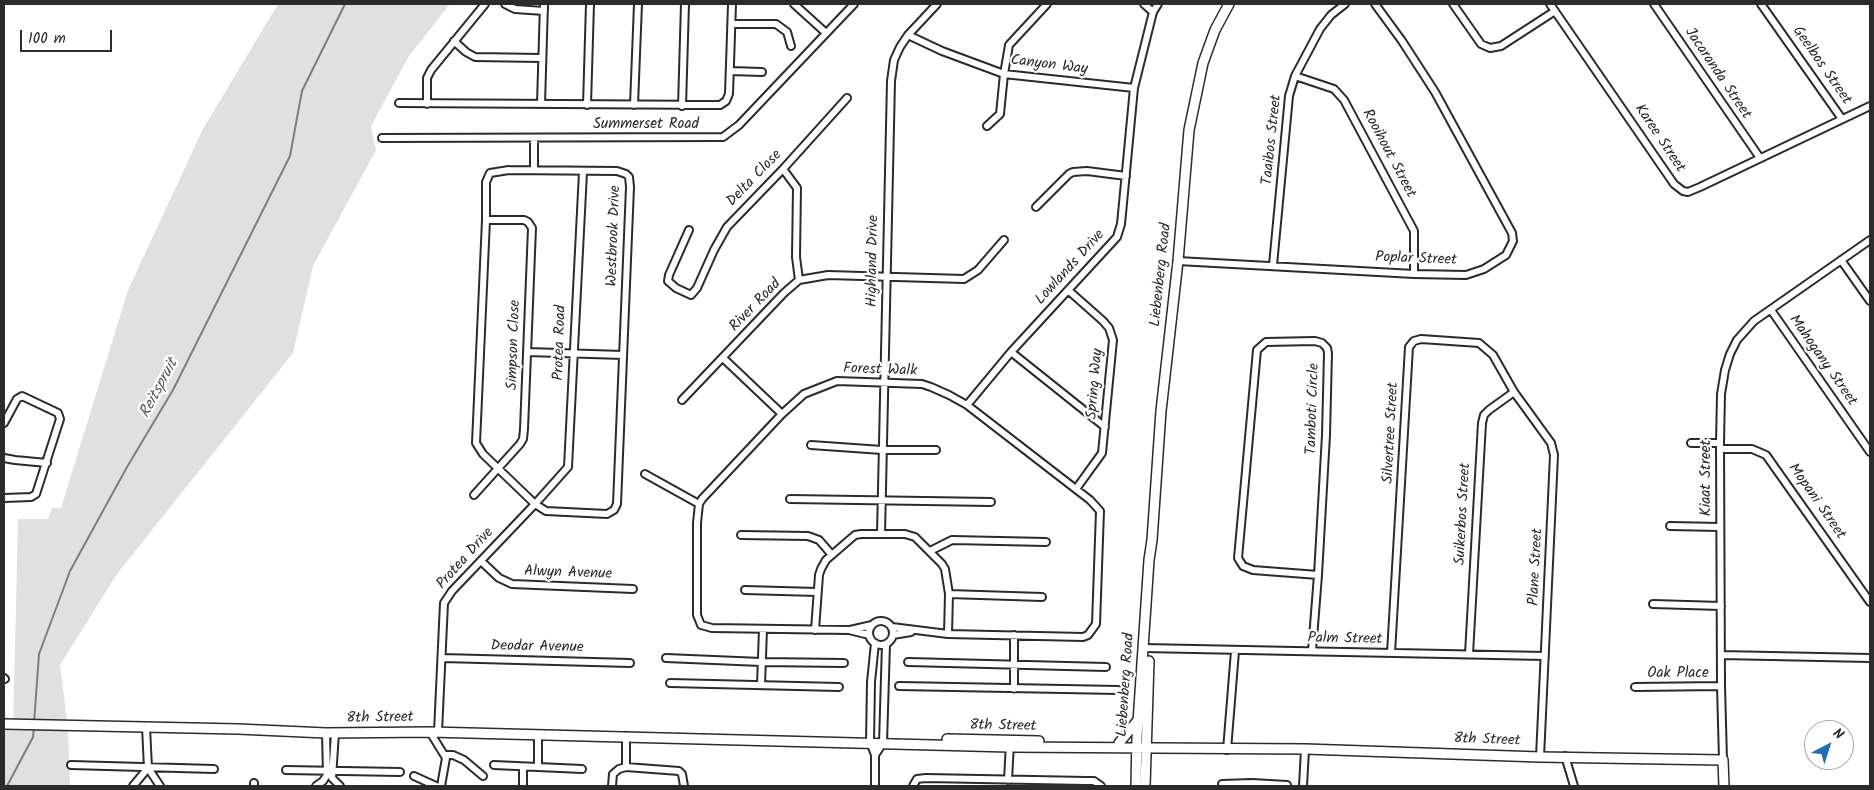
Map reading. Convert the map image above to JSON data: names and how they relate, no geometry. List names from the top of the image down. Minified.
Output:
{"streets":{"street":["Canyon Way","Geelbos Street","Jacaranda Street","Summerset Road","Karee Street","Taaibos Street","Rooihout Street","Delta Close","Westbrook Drive","Poplar Street","Highland Drive","Lowlands Drive","Liebenberg Road","River Road","Protea Road","Simpson Close","Mahogany Street","Forest Walk","Spring Way","Tamboti Circle","Silvertree Street","Kiaat Street","Mopani Street","Suikerbos Street","Protea Drive","Plane Street","Alwyn Avenue","Palm Street","Deodar Avenue","Oak Place","8th Street"]},"crossings":[["Canyon Way","Highland Drive"],["Canyon Way","Lowlands Drive"],["Geelbos Street","Karee Street"],["Jacaranda Street","Karee Street"],["Taaibos Street","Rooihout Street"],["Taaibos Street","Poplar Street"],["Rooihout Street","Poplar Street"],["Westbrook Drive","Protea Road"],["Westbrook Drive","Simpson Close"],["Westbrook Drive","Protea Drive"],["Poplar Street","Liebenberg Road"],["Highland Drive","River Road"],["Highland Drive","Forest Walk"],["Lowlands Drive","Forest Walk"],["Lowlands Drive","Spring Way"],["Liebenberg Road","Palm Street"],["Liebenberg Road","8th Street"],["Protea Road","Protea Drive"],["Mahogany Street","Kiaat Street"],["Forest Walk","Spring Way"],["Tamboti Circle","Palm Street"],["Silvertree Street","Suikerbos Street"],["Silvertree Street","Plane Street"],["Silvertree Street","Palm Street"],["Kiaat Street","Mopani Street"],["Kiaat Street","Oak Place"],["Kiaat Street","8th Street"],["Suikerbos Street","Plane Street"],["Suikerbos Street","Palm Street"],["Protea Drive","Alwyn Avenue"],["Protea Drive","Deodar Avenue"],["Protea Drive","8th Street"],["Plane Street","Palm Street"],["Plane Street","8th Street"]],"water":["Reitspruit"],"scale_bar":"100 m","north":"top right"}
